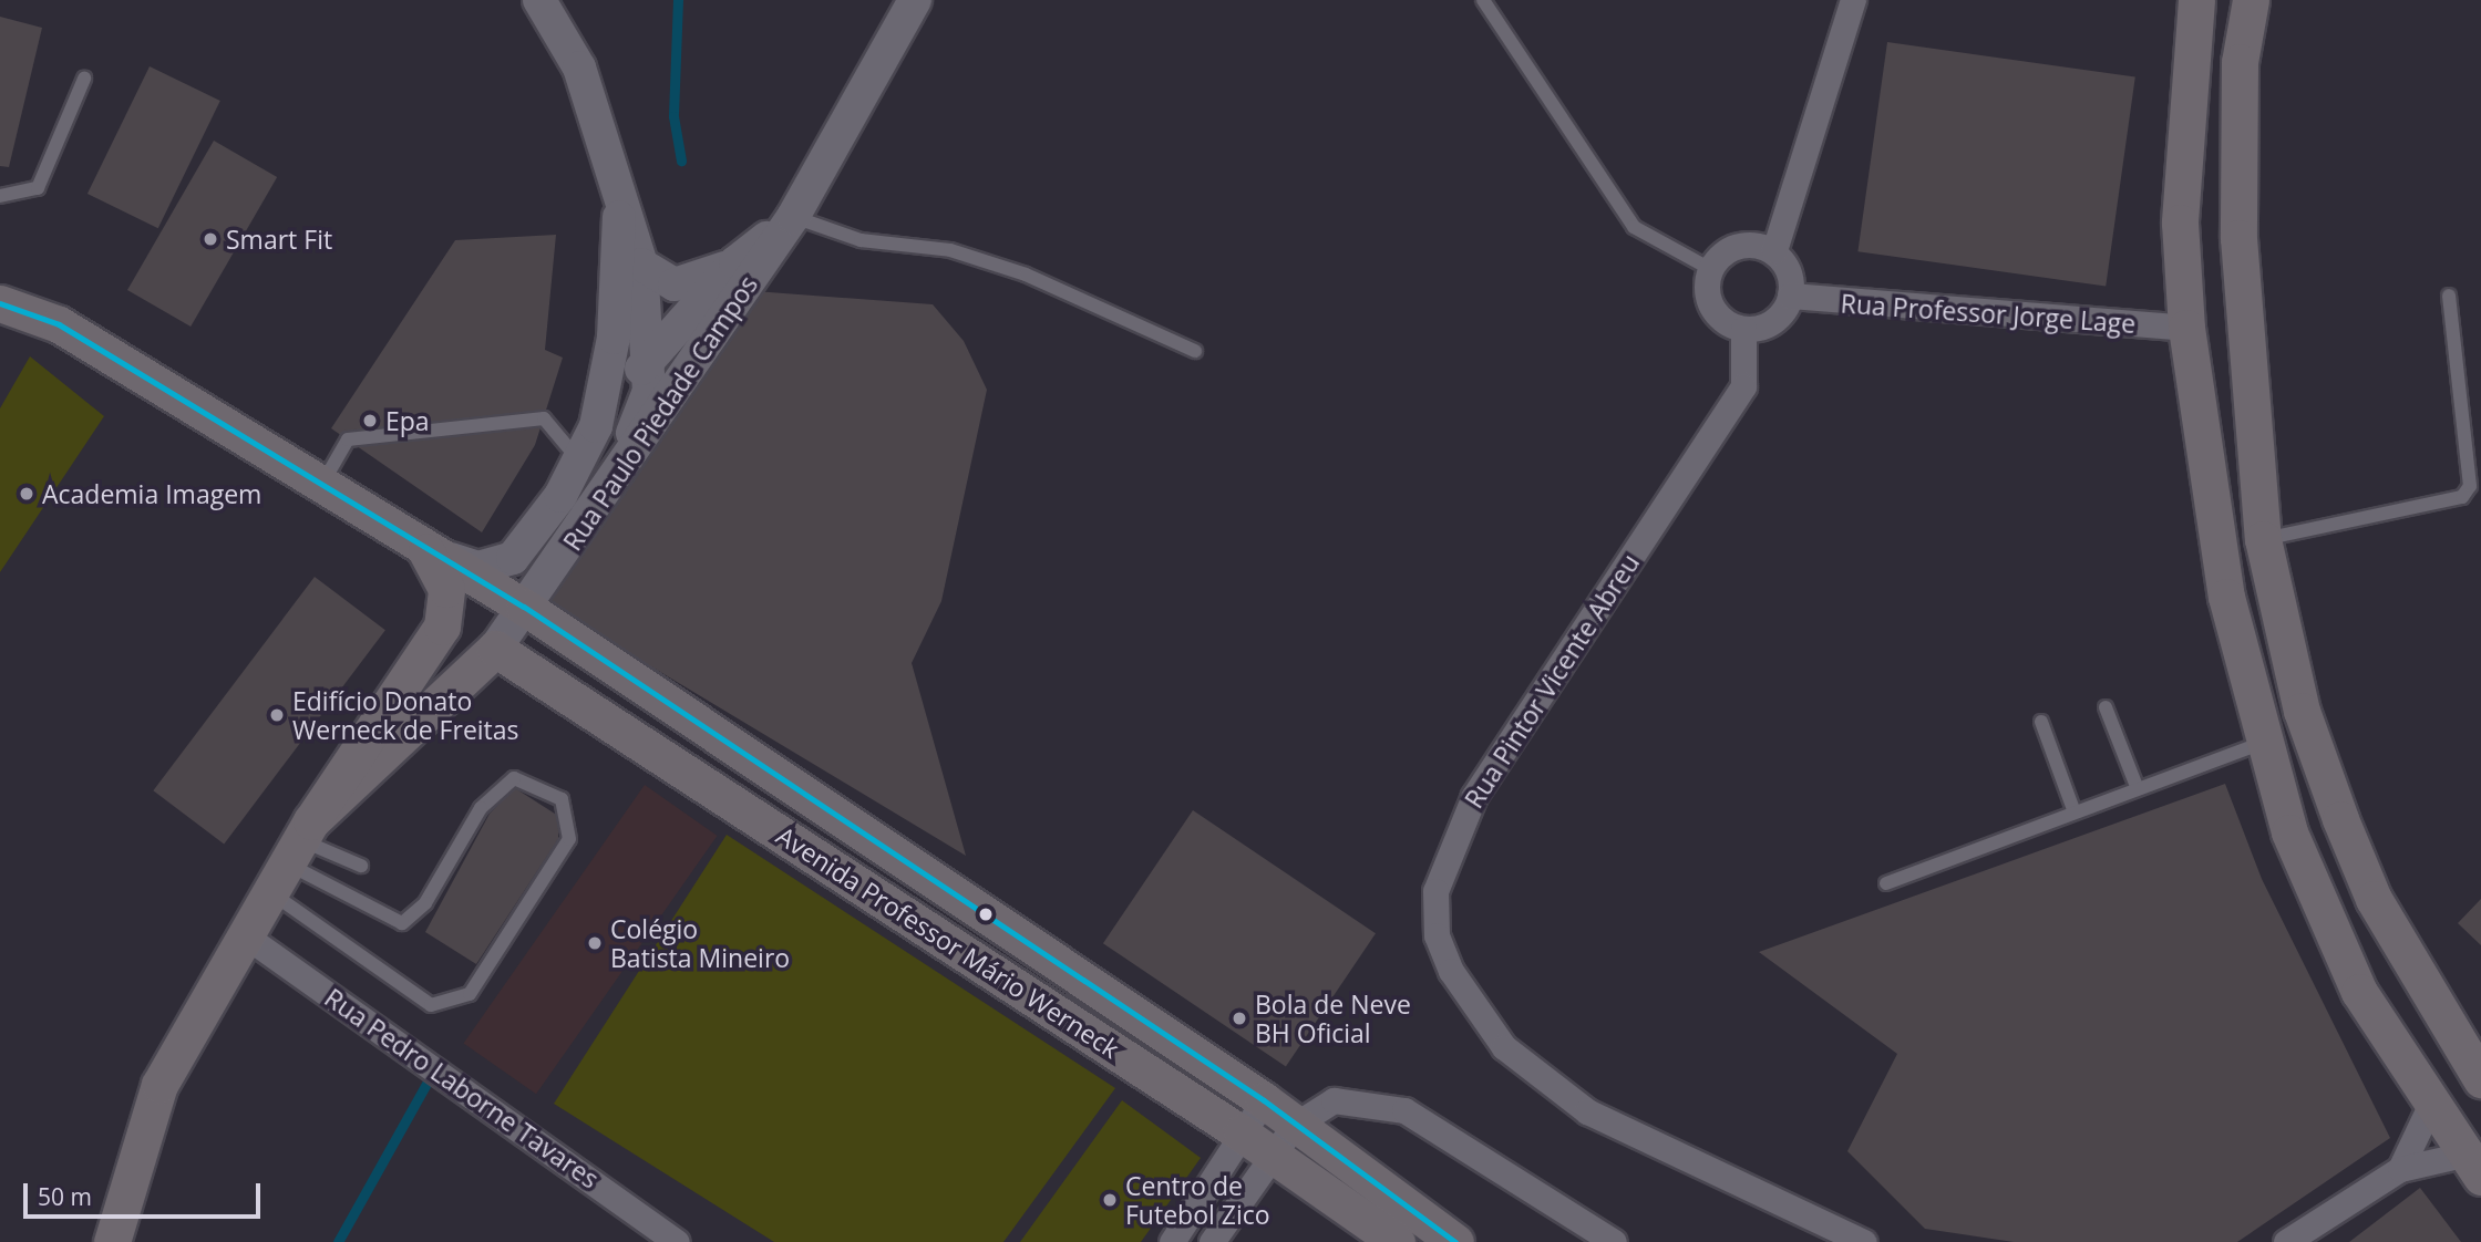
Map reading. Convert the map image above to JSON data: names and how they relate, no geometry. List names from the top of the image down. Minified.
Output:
{"streets":{"main road":["Avenida Professor Mário Werneck"],"street":["Rua Professor Jorge Lage","Rua Paulo Piedade Campos","Rua Pintor Vicente Abreu","Rua Pedro Laborne Tavares"]},"crossings":[["Rua Professor Jorge Lage","Rua Pintor Vicente Abreu"],["Rua Paulo Piedade Campos","Avenida Professor Mário Werneck"]],"places":["Smart Fit","Epa","Academia Imagem","Edifício Donato Werneck de Freitas","Colégio Batista Mineiro","Bola de Neve BH Oficial","Centro de Futebol Zico"],"scale_bar":"50 m"}
